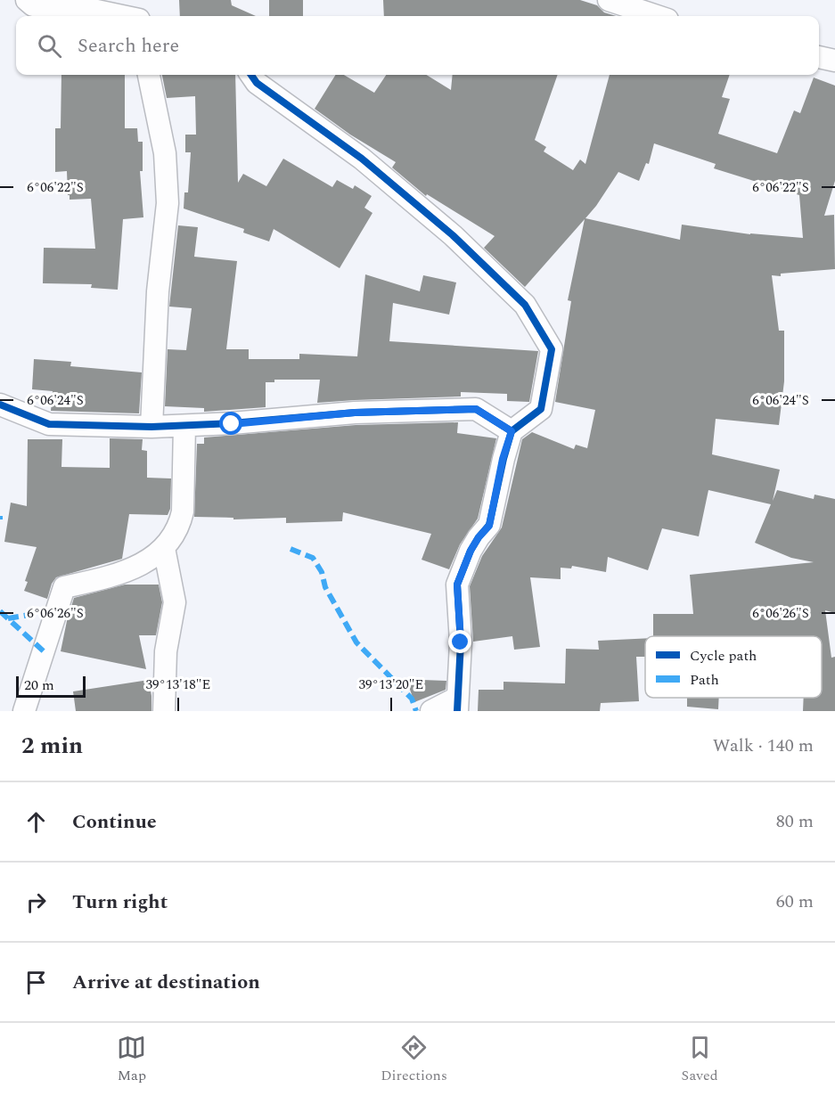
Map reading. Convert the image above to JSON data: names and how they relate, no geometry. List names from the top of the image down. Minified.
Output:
{"legend":["Cycle path","Path"],"scale_bar":"20 m","page":{"search":"Search here","scale":"20 m","heading":["2 min","Walk · 140 m"],"list":[["Continue","80 m"],["Turn right","60 m"],"Arrive at destination"],"nav":["Map","Directions","Saved"]},"coordinates":["6°06'22\"S","6°06'24\"S","6°06'26\"S","39°13'18\"E","39°13'20\"E"]}
